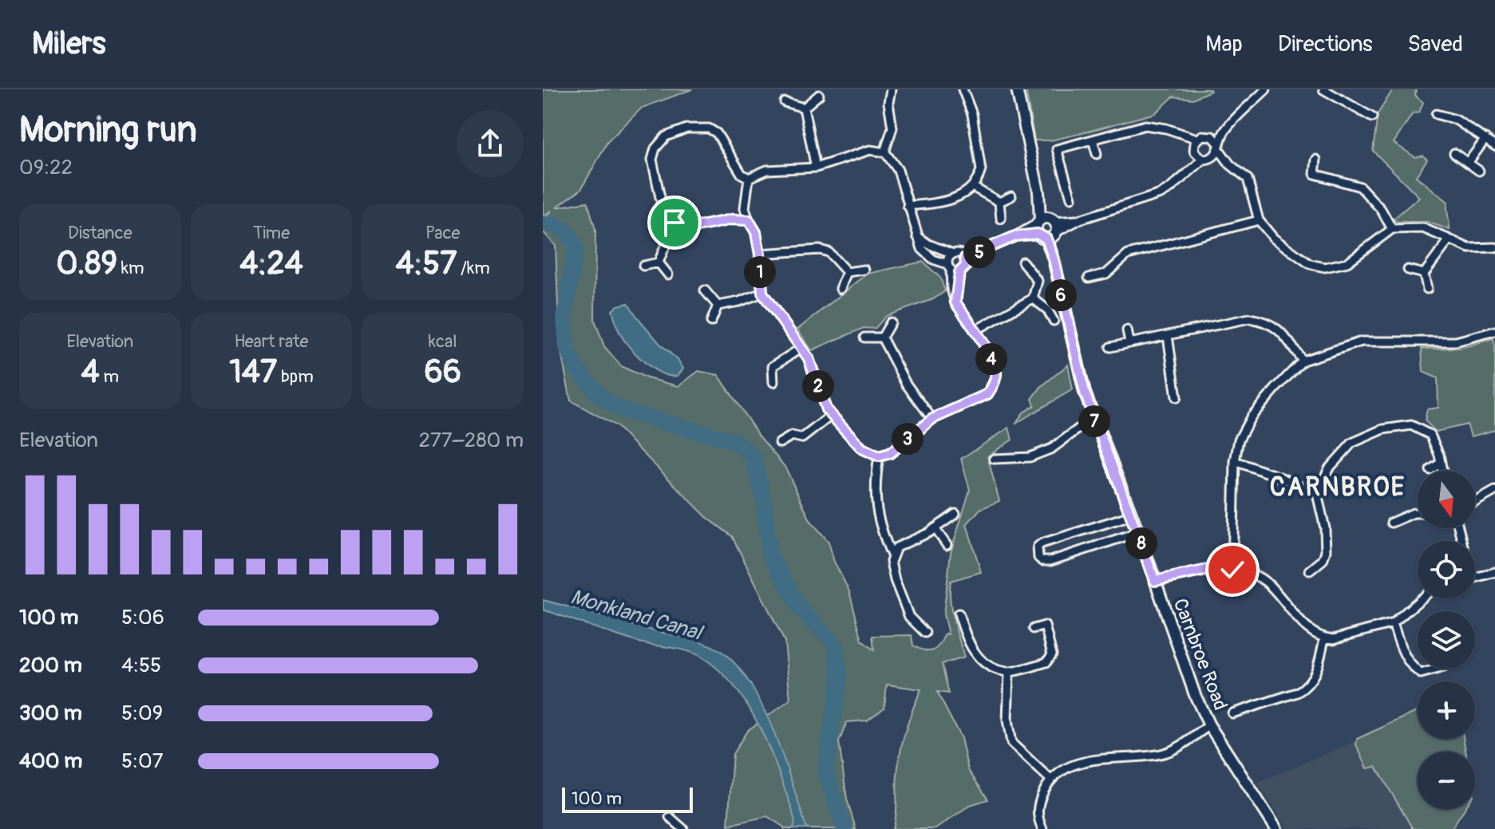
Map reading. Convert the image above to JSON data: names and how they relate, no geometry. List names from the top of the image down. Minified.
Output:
{"streets":{"street":["Carnbroe Road"]},"districts":["CARNBROE"],"water":["Monkland Canal"],"scale_bar":"100 m","north":"bottom","page":{"header":"Milers","nav":["Map","Directions","Saved"],"heading":["Morning run","09:22"],"stats":[["Distance","0.89 km"],["Time","4:24"],["Pace","4:57 /km"],["Elevation","4 m"],["Heart rate","147 bpm"],["kcal","66"]],"pins":["5","1","6","4","2","7","3","8"],"chart":["Elevation","277–280 m"],"map_buttons":["+","−"],"list":[{"name":"100 m","note":"5:06"},{"name":"200 m","note":"4:55"},{"name":"300 m","note":"5:09"},{"name":"400 m","note":"5:07"}],"scale":"100 m"}}
